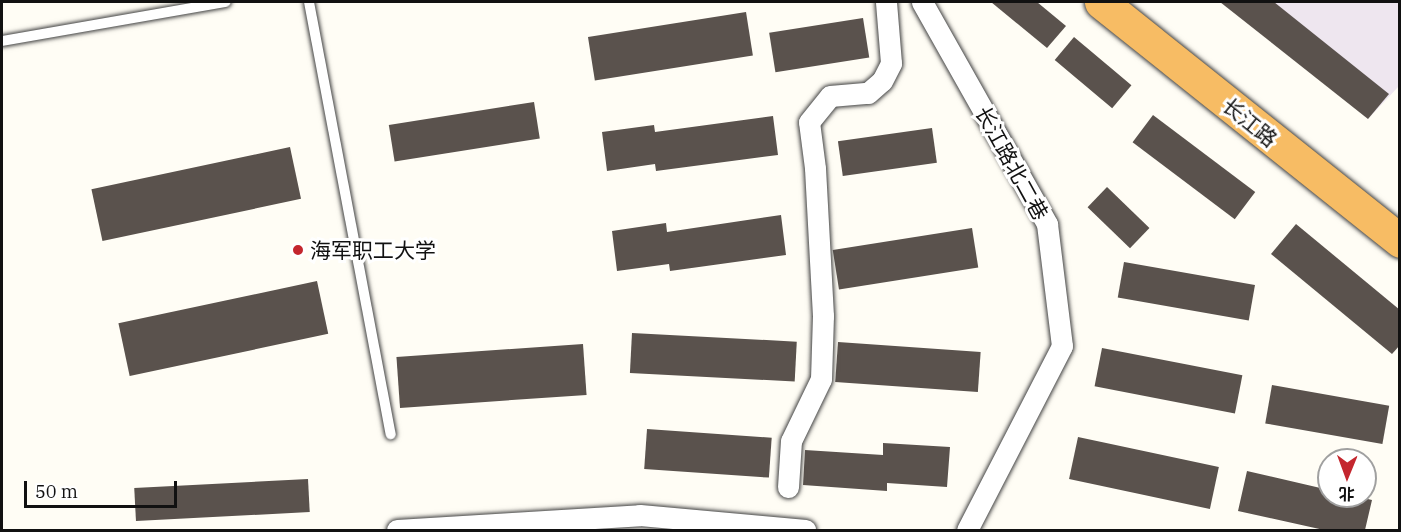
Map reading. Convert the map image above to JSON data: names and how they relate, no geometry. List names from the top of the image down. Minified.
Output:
{"streets":{"highway":["长江路"],"street":["长江路北二巷"]},"places":["海军职工大学"],"scale_bar":"50 m","north":"bottom"}
